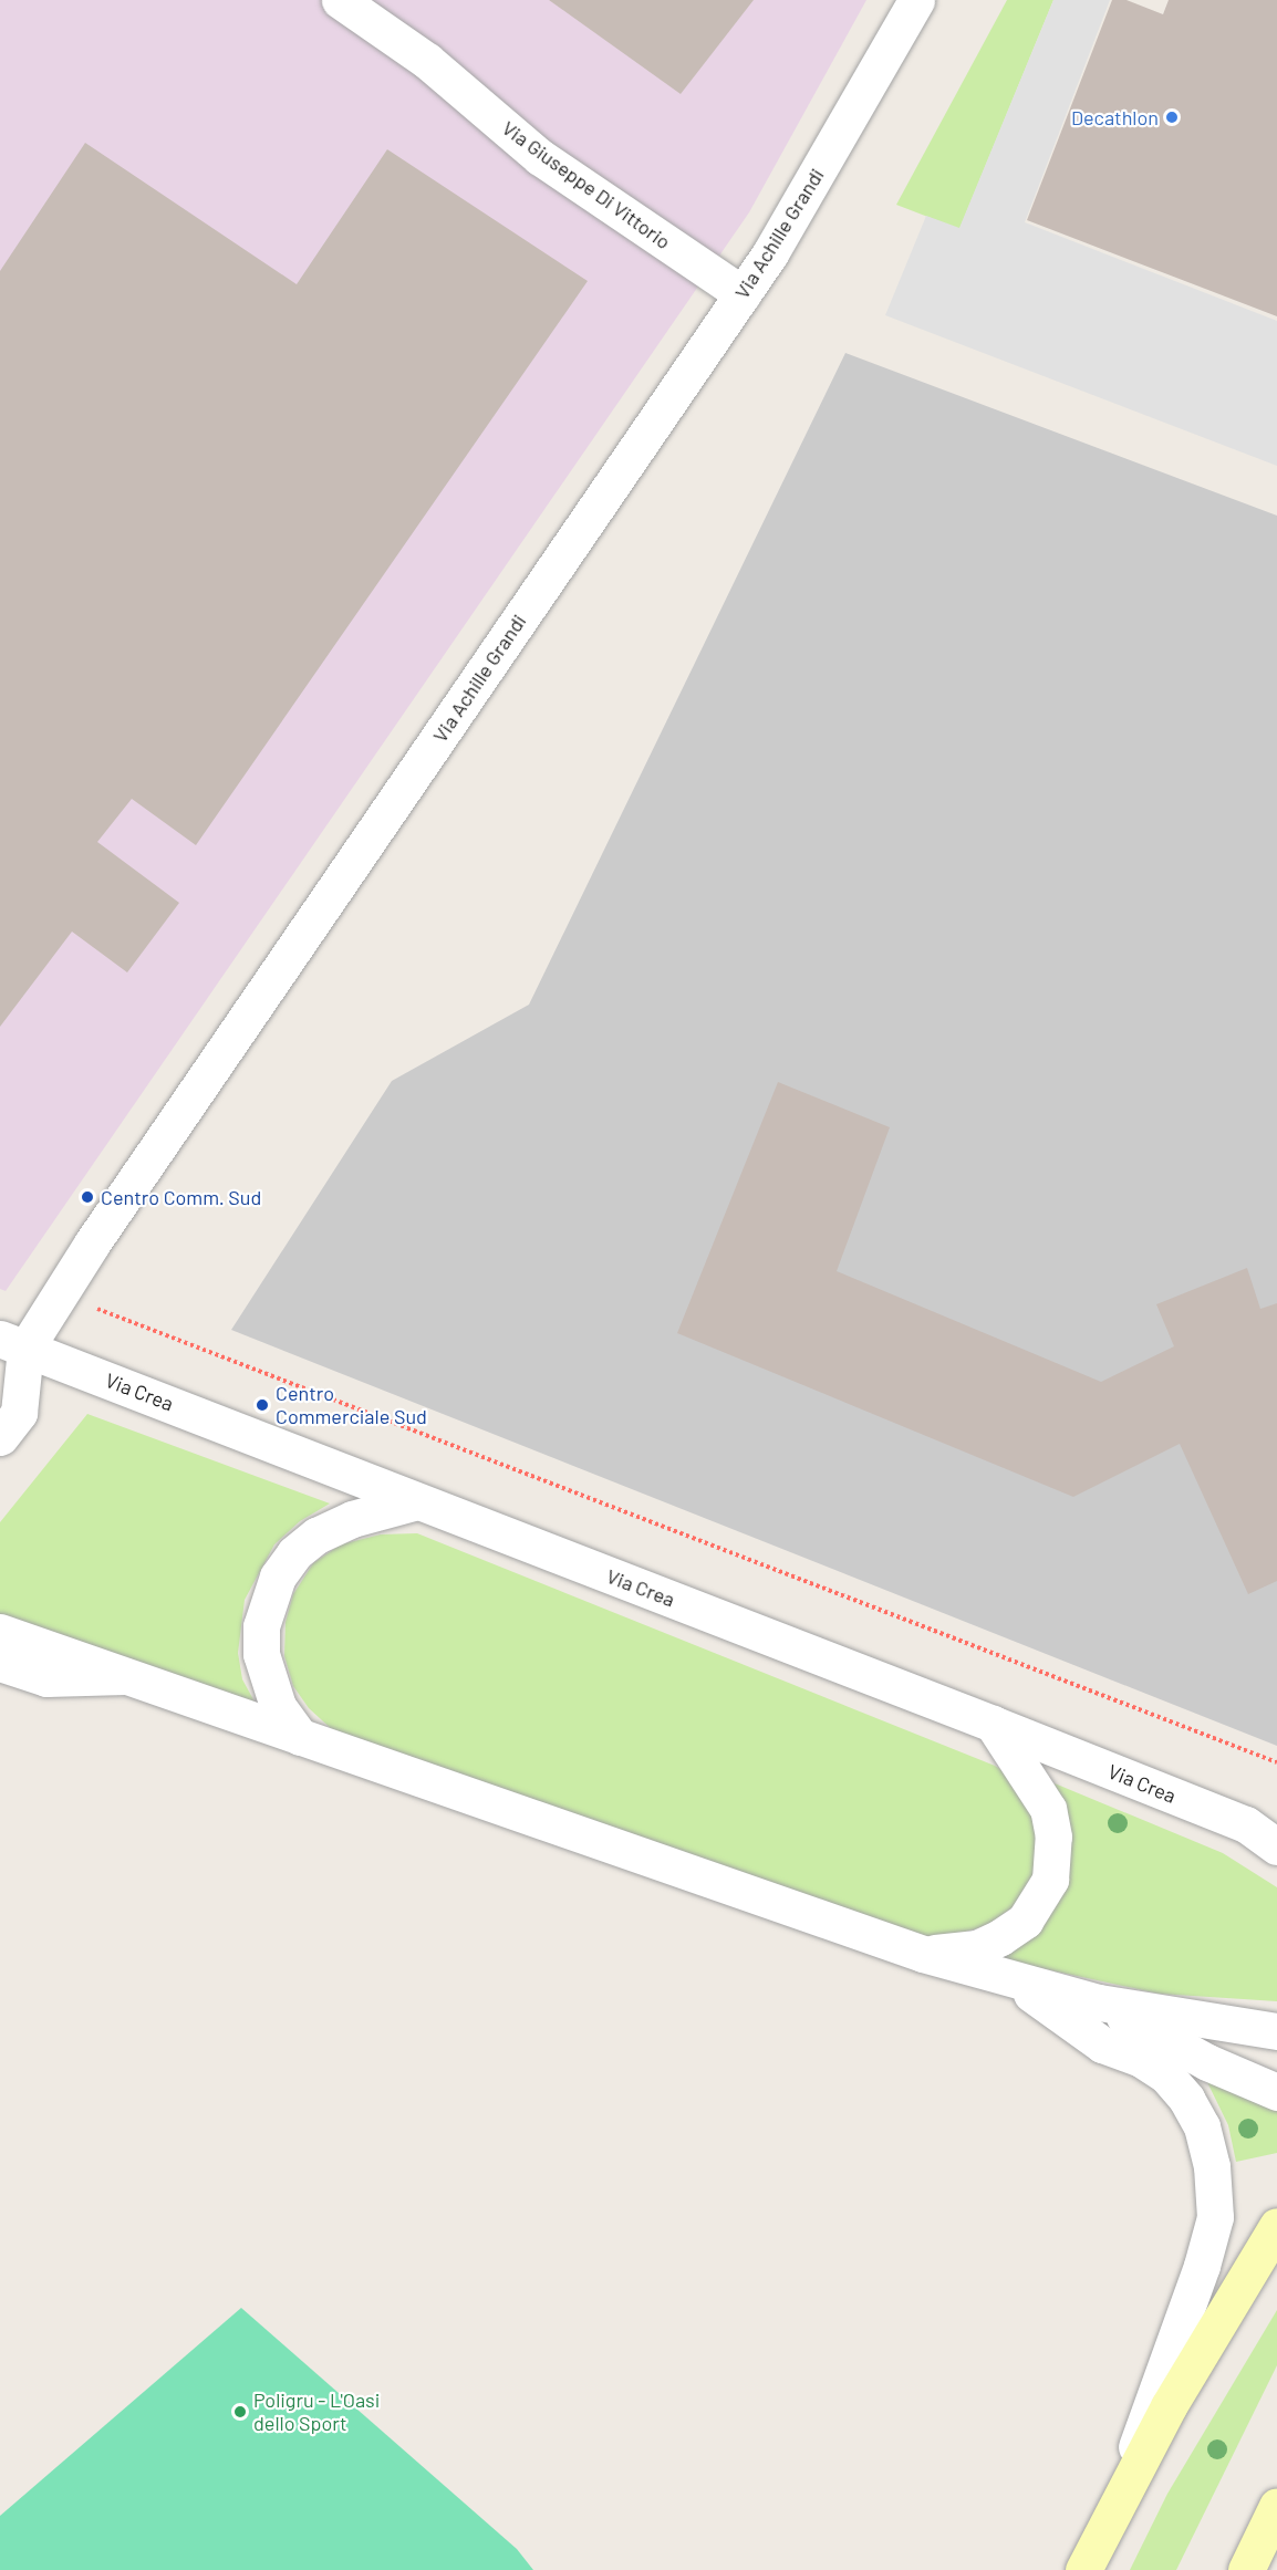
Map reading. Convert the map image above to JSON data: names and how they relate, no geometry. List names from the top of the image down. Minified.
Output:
{"streets":{"street":["Via Giuseppe Di Vittorio","Via Achille Grandi","Via Crea"]},"crossings":[["Via Giuseppe Di Vittorio","Via Achille Grandi"],["Via Achille Grandi","Via Crea"]],"places":["Decathlon","Centro Comm. Sud","Centro Commerciale Sud","Poligru - L'Oasi dello Sport"]}
